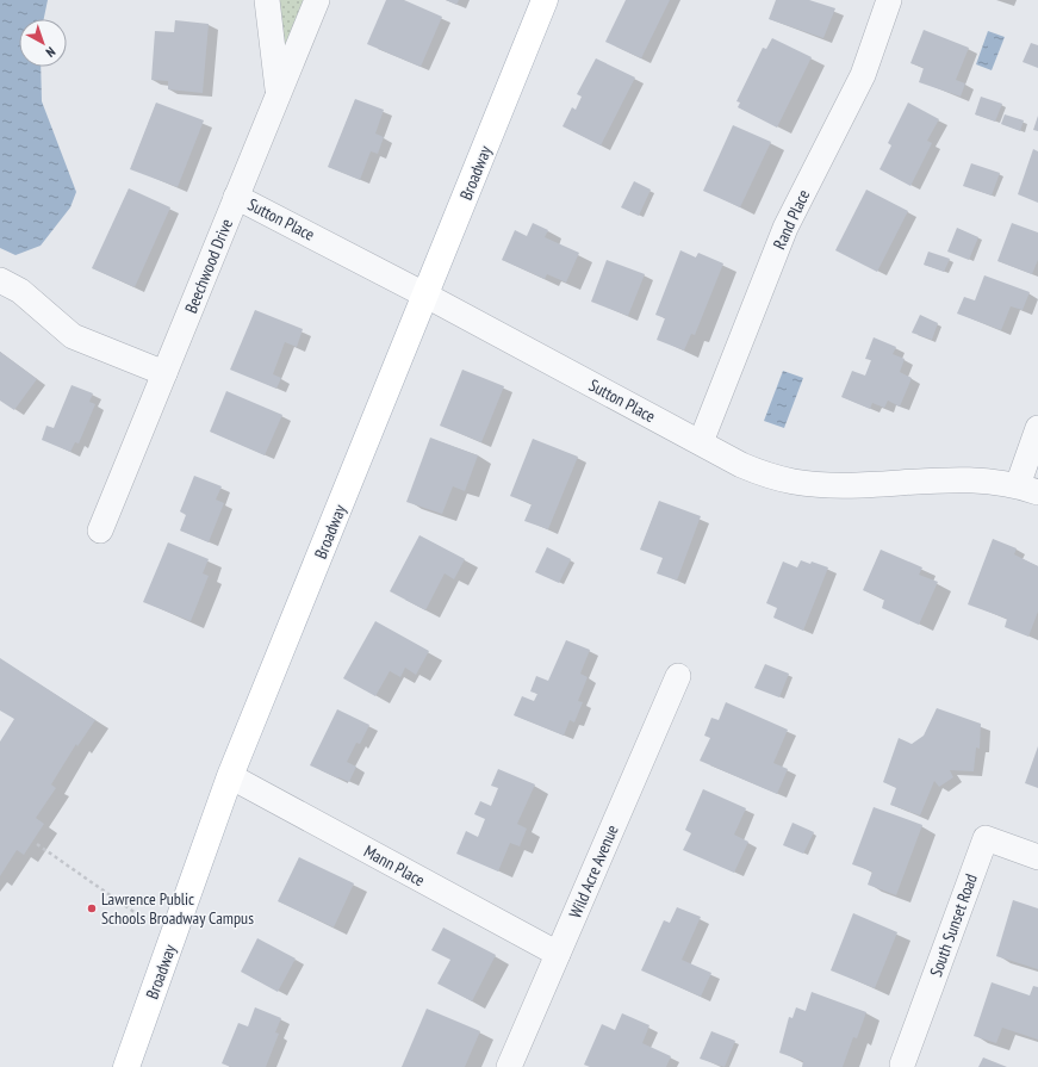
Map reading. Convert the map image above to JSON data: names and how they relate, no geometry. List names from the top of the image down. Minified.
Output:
{"streets":{"main road":["Broadway"],"street":["Sutton Place","Rand Place","Beechwood Drive","Mann Place","Wild Acre Avenue","South Sunset Road"]},"crossings":[["Broadway","Sutton Place"],["Broadway","Mann Place"],["Sutton Place","Rand Place"],["Sutton Place","Beechwood Drive"],["Mann Place","Wild Acre Avenue"]],"places":["Lawrence Public Schools Broadway Campus"],"north":"bottom right"}
